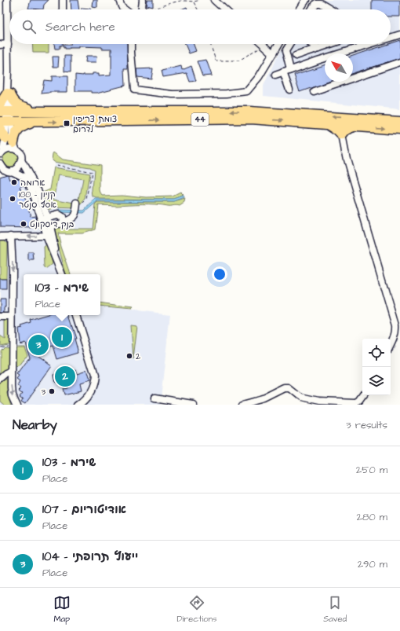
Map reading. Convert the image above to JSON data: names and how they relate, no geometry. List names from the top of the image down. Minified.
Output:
{"streets":{"highway":["44"]},"places":{"transit":["צומת צריפין לדרום"],"other":["ארומה","100 - קניון אסף סנטר","בנק דיסקונט","2","3"]},"north":"top left","page":{"search":"Search here","popup":["103 - שירמ","Place"],"pins":["1","3","2"],"heading":["Nearby","3 results"],"list":[{"mark":"1","name":"103 - שירמ","note":"Place","value":"250 m"},{"mark":"2","name":"107 - אודיטוריום","note":"Place","value":"280 m"},{"mark":"3","name":"104 - ייעוץ תרופתי","note":"Place","value":"290 m"}],"nav":["Map","Directions","Saved"]}}
